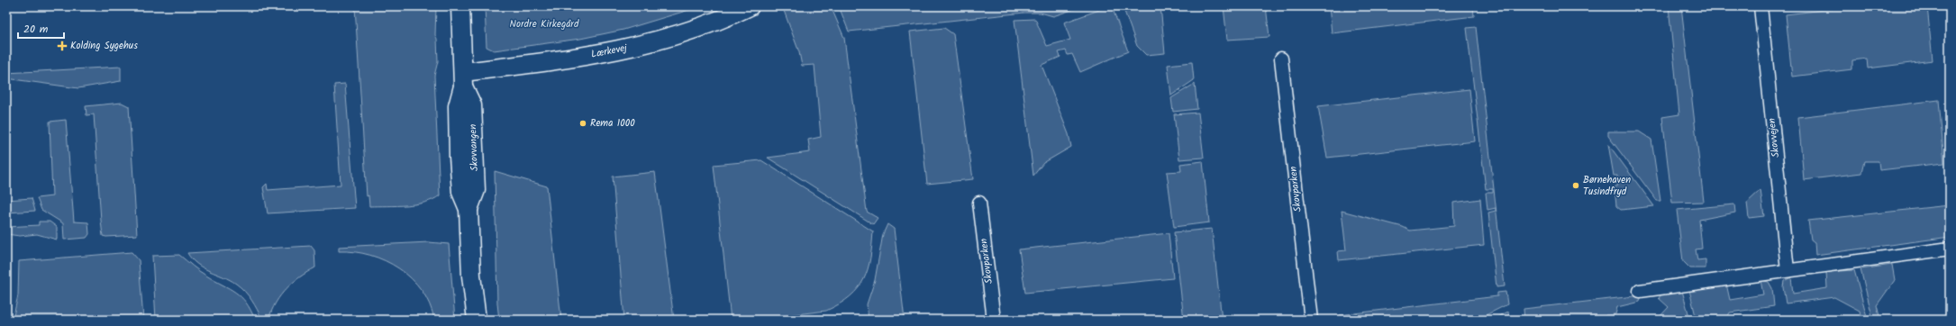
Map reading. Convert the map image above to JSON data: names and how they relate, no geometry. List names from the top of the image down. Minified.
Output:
{"streets":{"street":["Lærkevej","Skovvejen","Skovvangen","Skovparken"]},"crossings":[["Lærkevej","Skovvangen"]],"parks":["Nordre Kirkegård"],"places":{"health":["Kolding Sygehus"],"other":["Rema 1000","Børnehaven Tusindfryd"]},"scale_bar":"20 m"}
